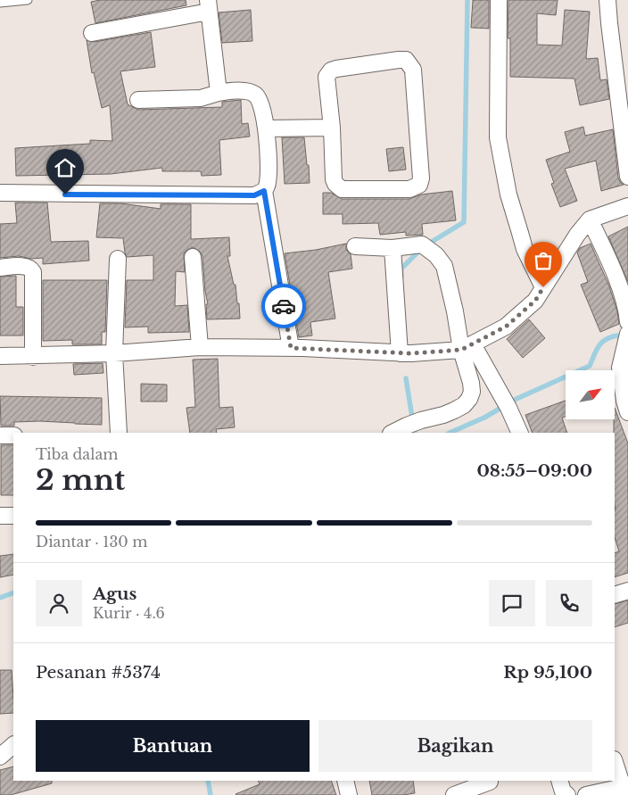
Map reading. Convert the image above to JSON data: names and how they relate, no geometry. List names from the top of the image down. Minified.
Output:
{"north":"top right","page":{"heading":["2 mnt","Tiba dalam","08:55–09:00"],"panel":["Agus","Kurir · 4.6","Pesanan #5374","Rp 95,100"],"bar":"Diantar · 130 m","buttons":["Bantuan","Bagikan"]}}
